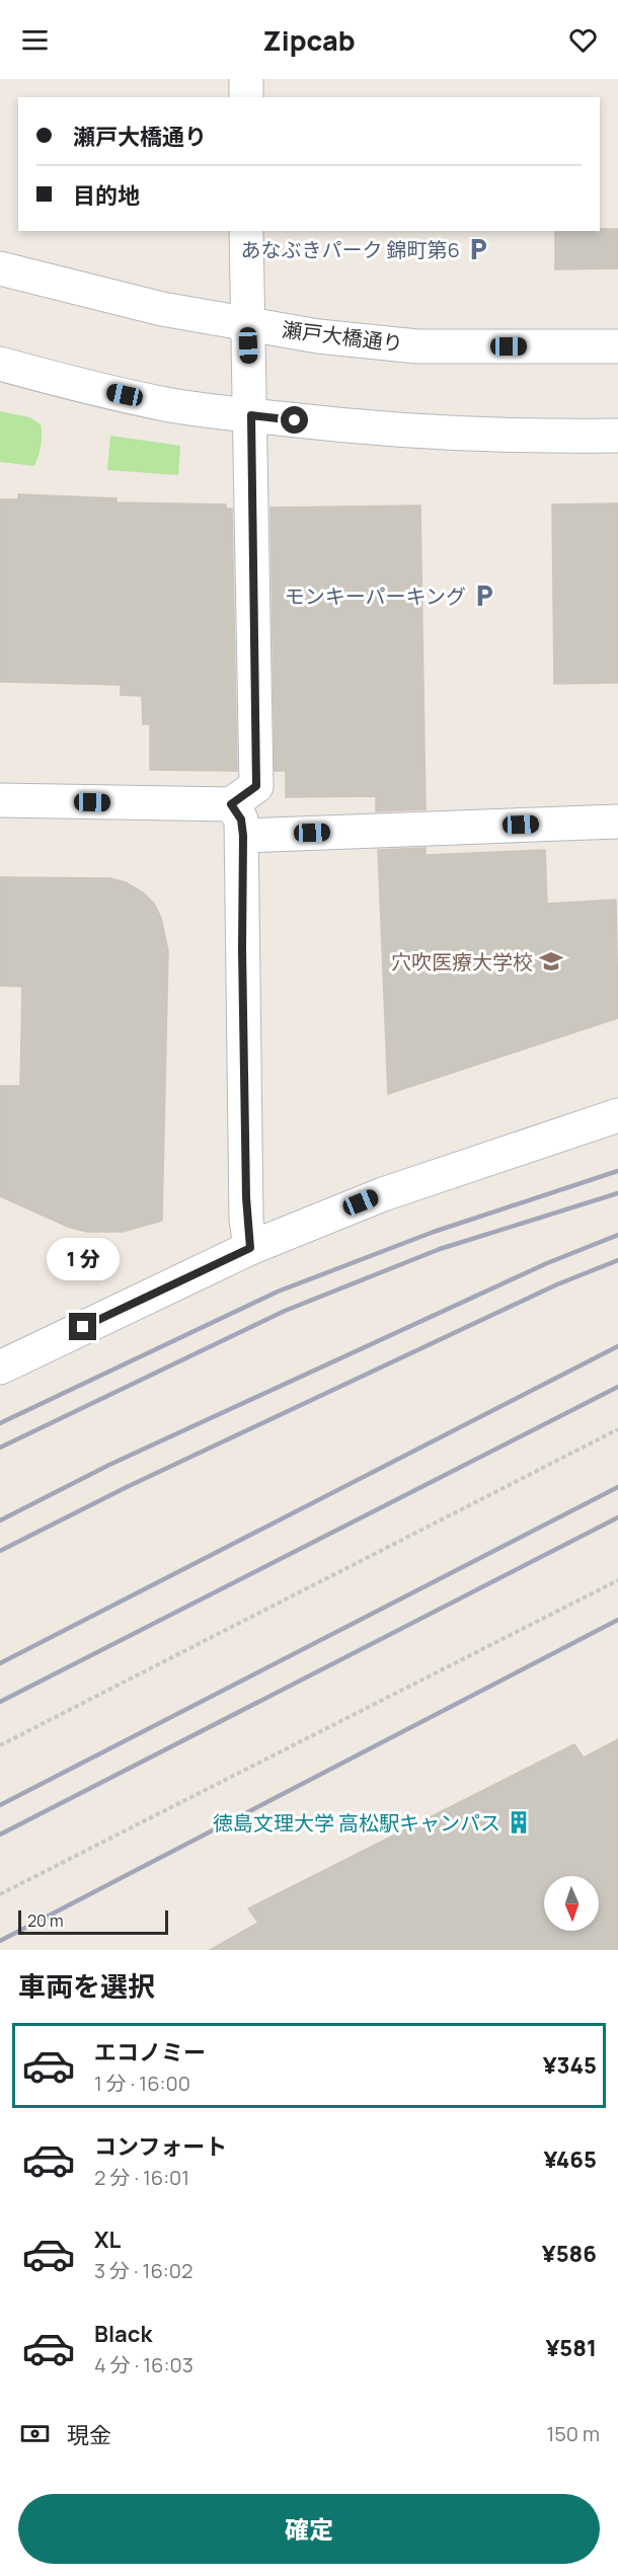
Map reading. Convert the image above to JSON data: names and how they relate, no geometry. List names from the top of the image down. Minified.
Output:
{"streets":{"street":["瀬戸大橋通り"]},"places":{"parking":["あなぶきパーク 錦町第6","モンキーパーキング"],"school or university":["穴吹医療大学校"],"building":["徳島文理大学 高松駅キャンパス"]},"scale_bar":"20 m","north":"bottom","page":{"header":"Zipcab","banner":["瀬戸大橋通り","目的地"],"bubble":"1 分","scale":"20 m","heading":"車両を選択","list":[{"name":"エコノミー","note":"1 分 · 16:00","value":"¥345"},{"name":"コンフォート","note":"2 分 · 16:01","value":"¥465"},{"name":"XL","note":"3 分 · 16:02","value":"¥586"},{"name":"Black","note":"4 分 · 16:03","value":"¥581"}],"pay":["現金","150 m"],"buttons":"確定"}}
